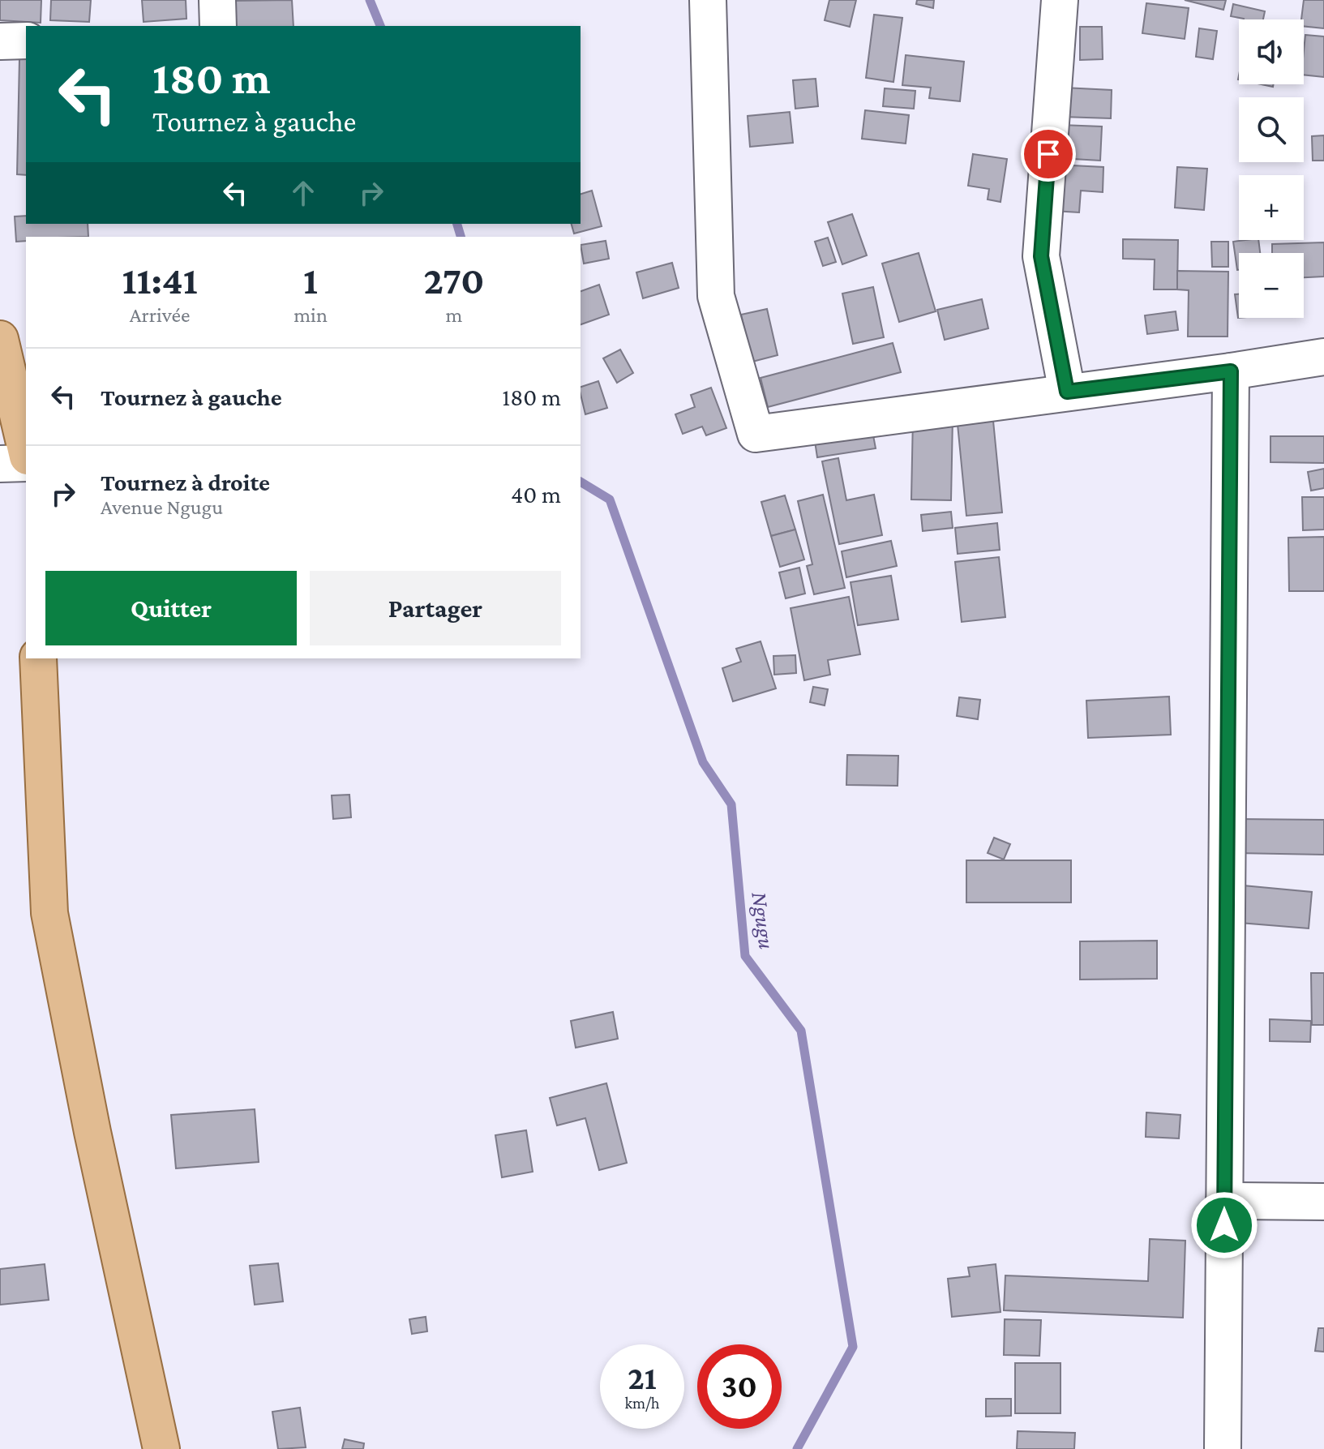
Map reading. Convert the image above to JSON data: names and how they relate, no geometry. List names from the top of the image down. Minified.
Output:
{"water":["Ngugu"],"page":{"map_buttons":["+","−"],"turn":["180 m","Tournez à gauche"],"eta":["11:41","Arrivée","1","min","270","m"],"list":[{"name":"Tournez à gauche","value":"180 m"},{"name":"Tournez à droite","note":"Avenue Ngugu","value":"40 m"}],"buttons":["Quitter","Partager"],"speed":"21 km/h","limit":"30"}}
